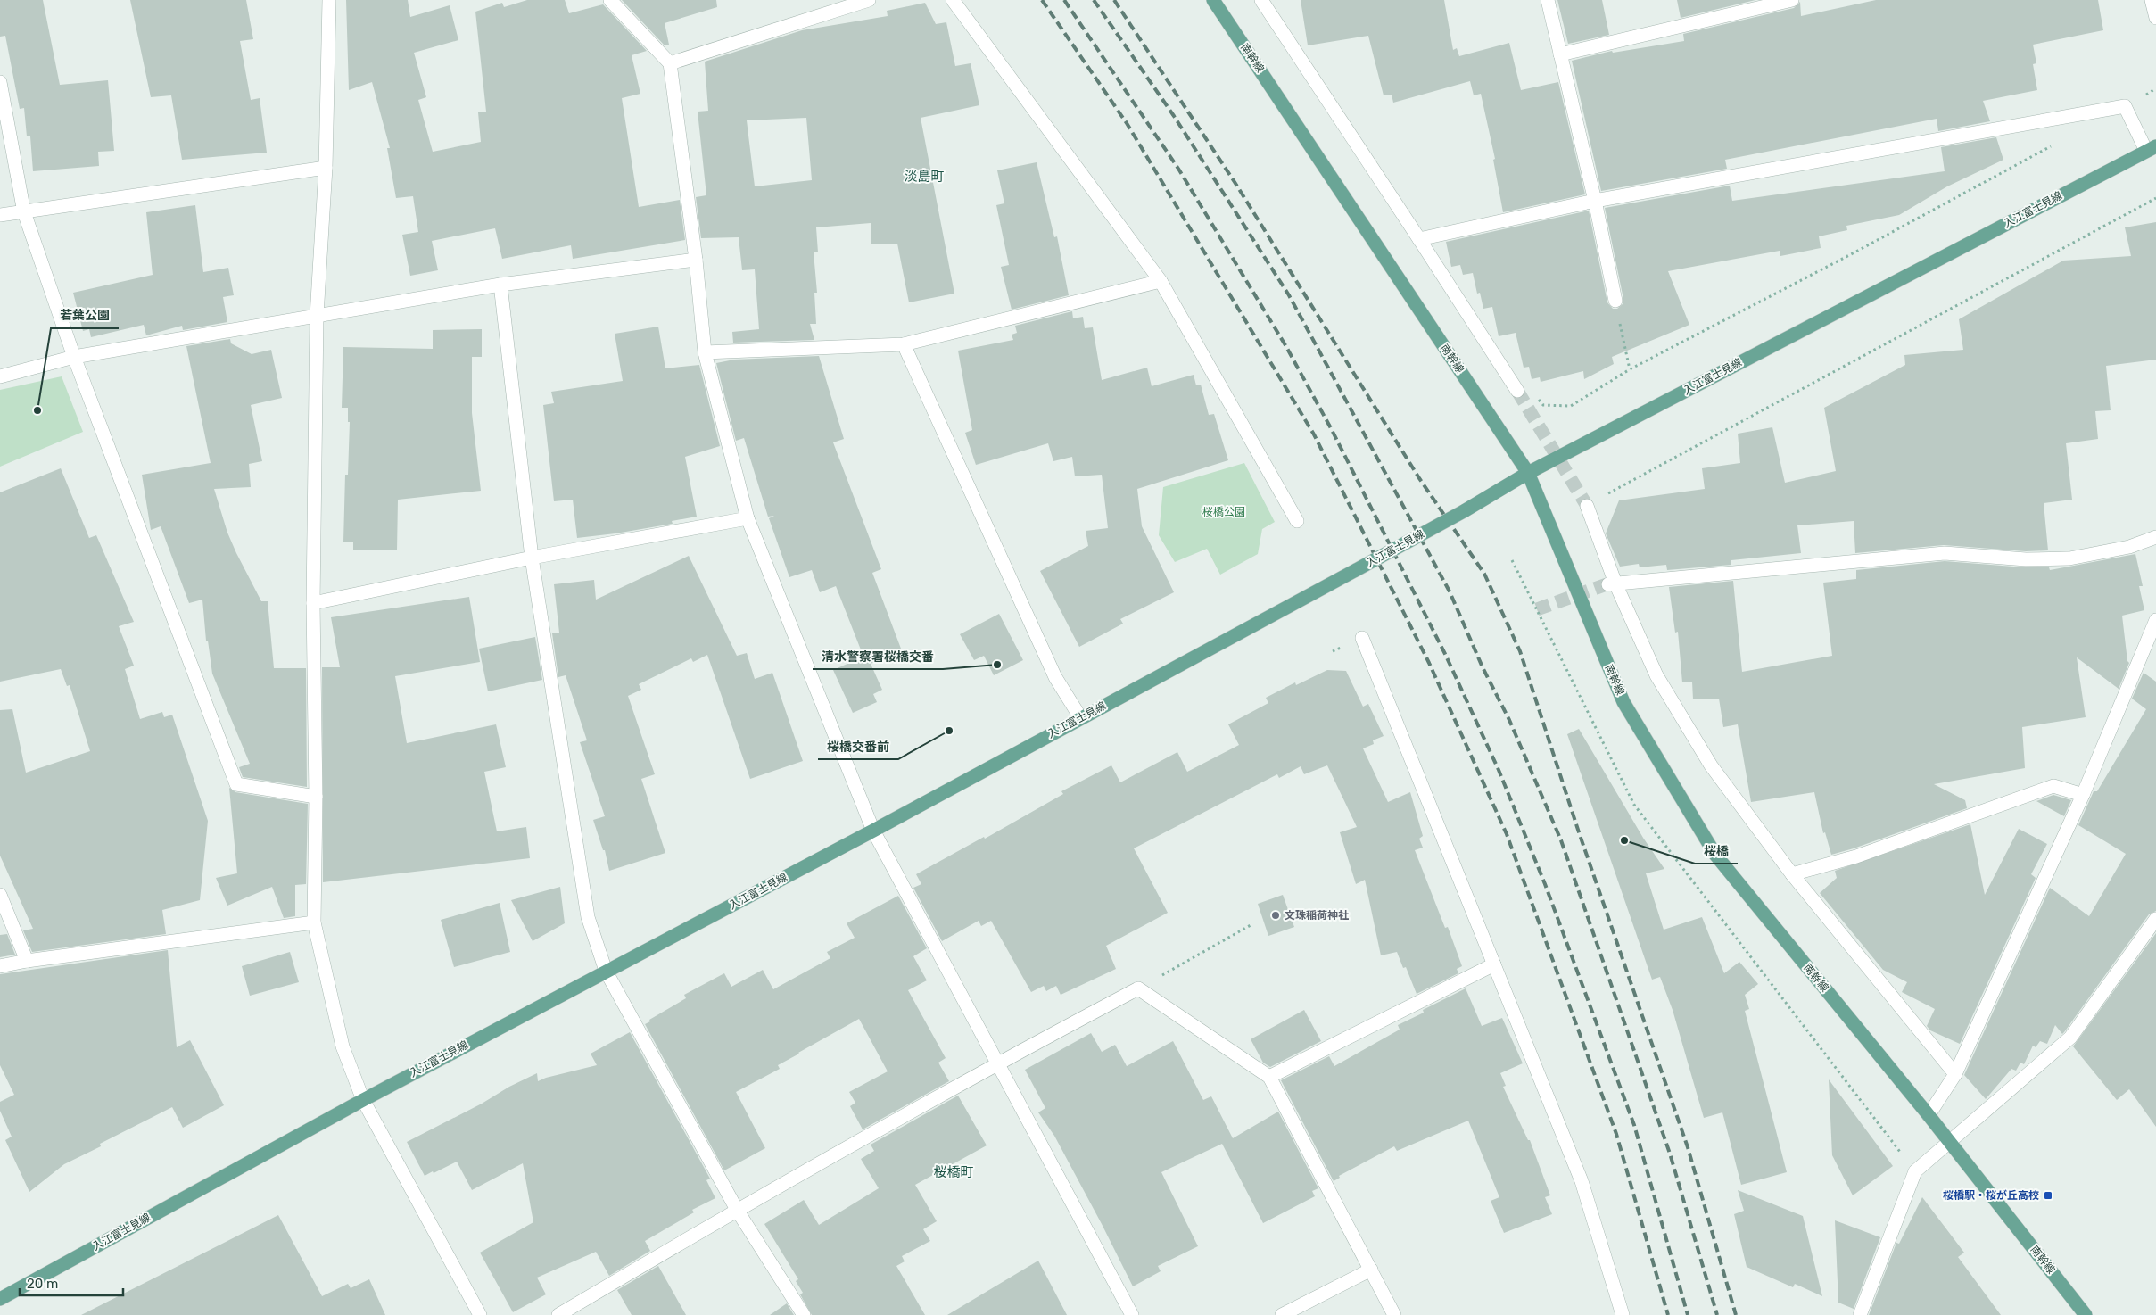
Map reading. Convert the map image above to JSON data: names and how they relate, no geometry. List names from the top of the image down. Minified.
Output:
{"streets":{"main road":["南幹線","入江富士見線"]},"crossings":[["南幹線","入江富士見線"]],"districts":["淡島町","桜橋町"],"parks":["桜橋公園"],"places":{"other":["若葉公園","清水警察署桜橋交番","桜橋交番前","桜橋","文珠稲荷神社"],"transit":["桜橋駅・桜が丘高校"]},"scale_bar":"20 m"}
